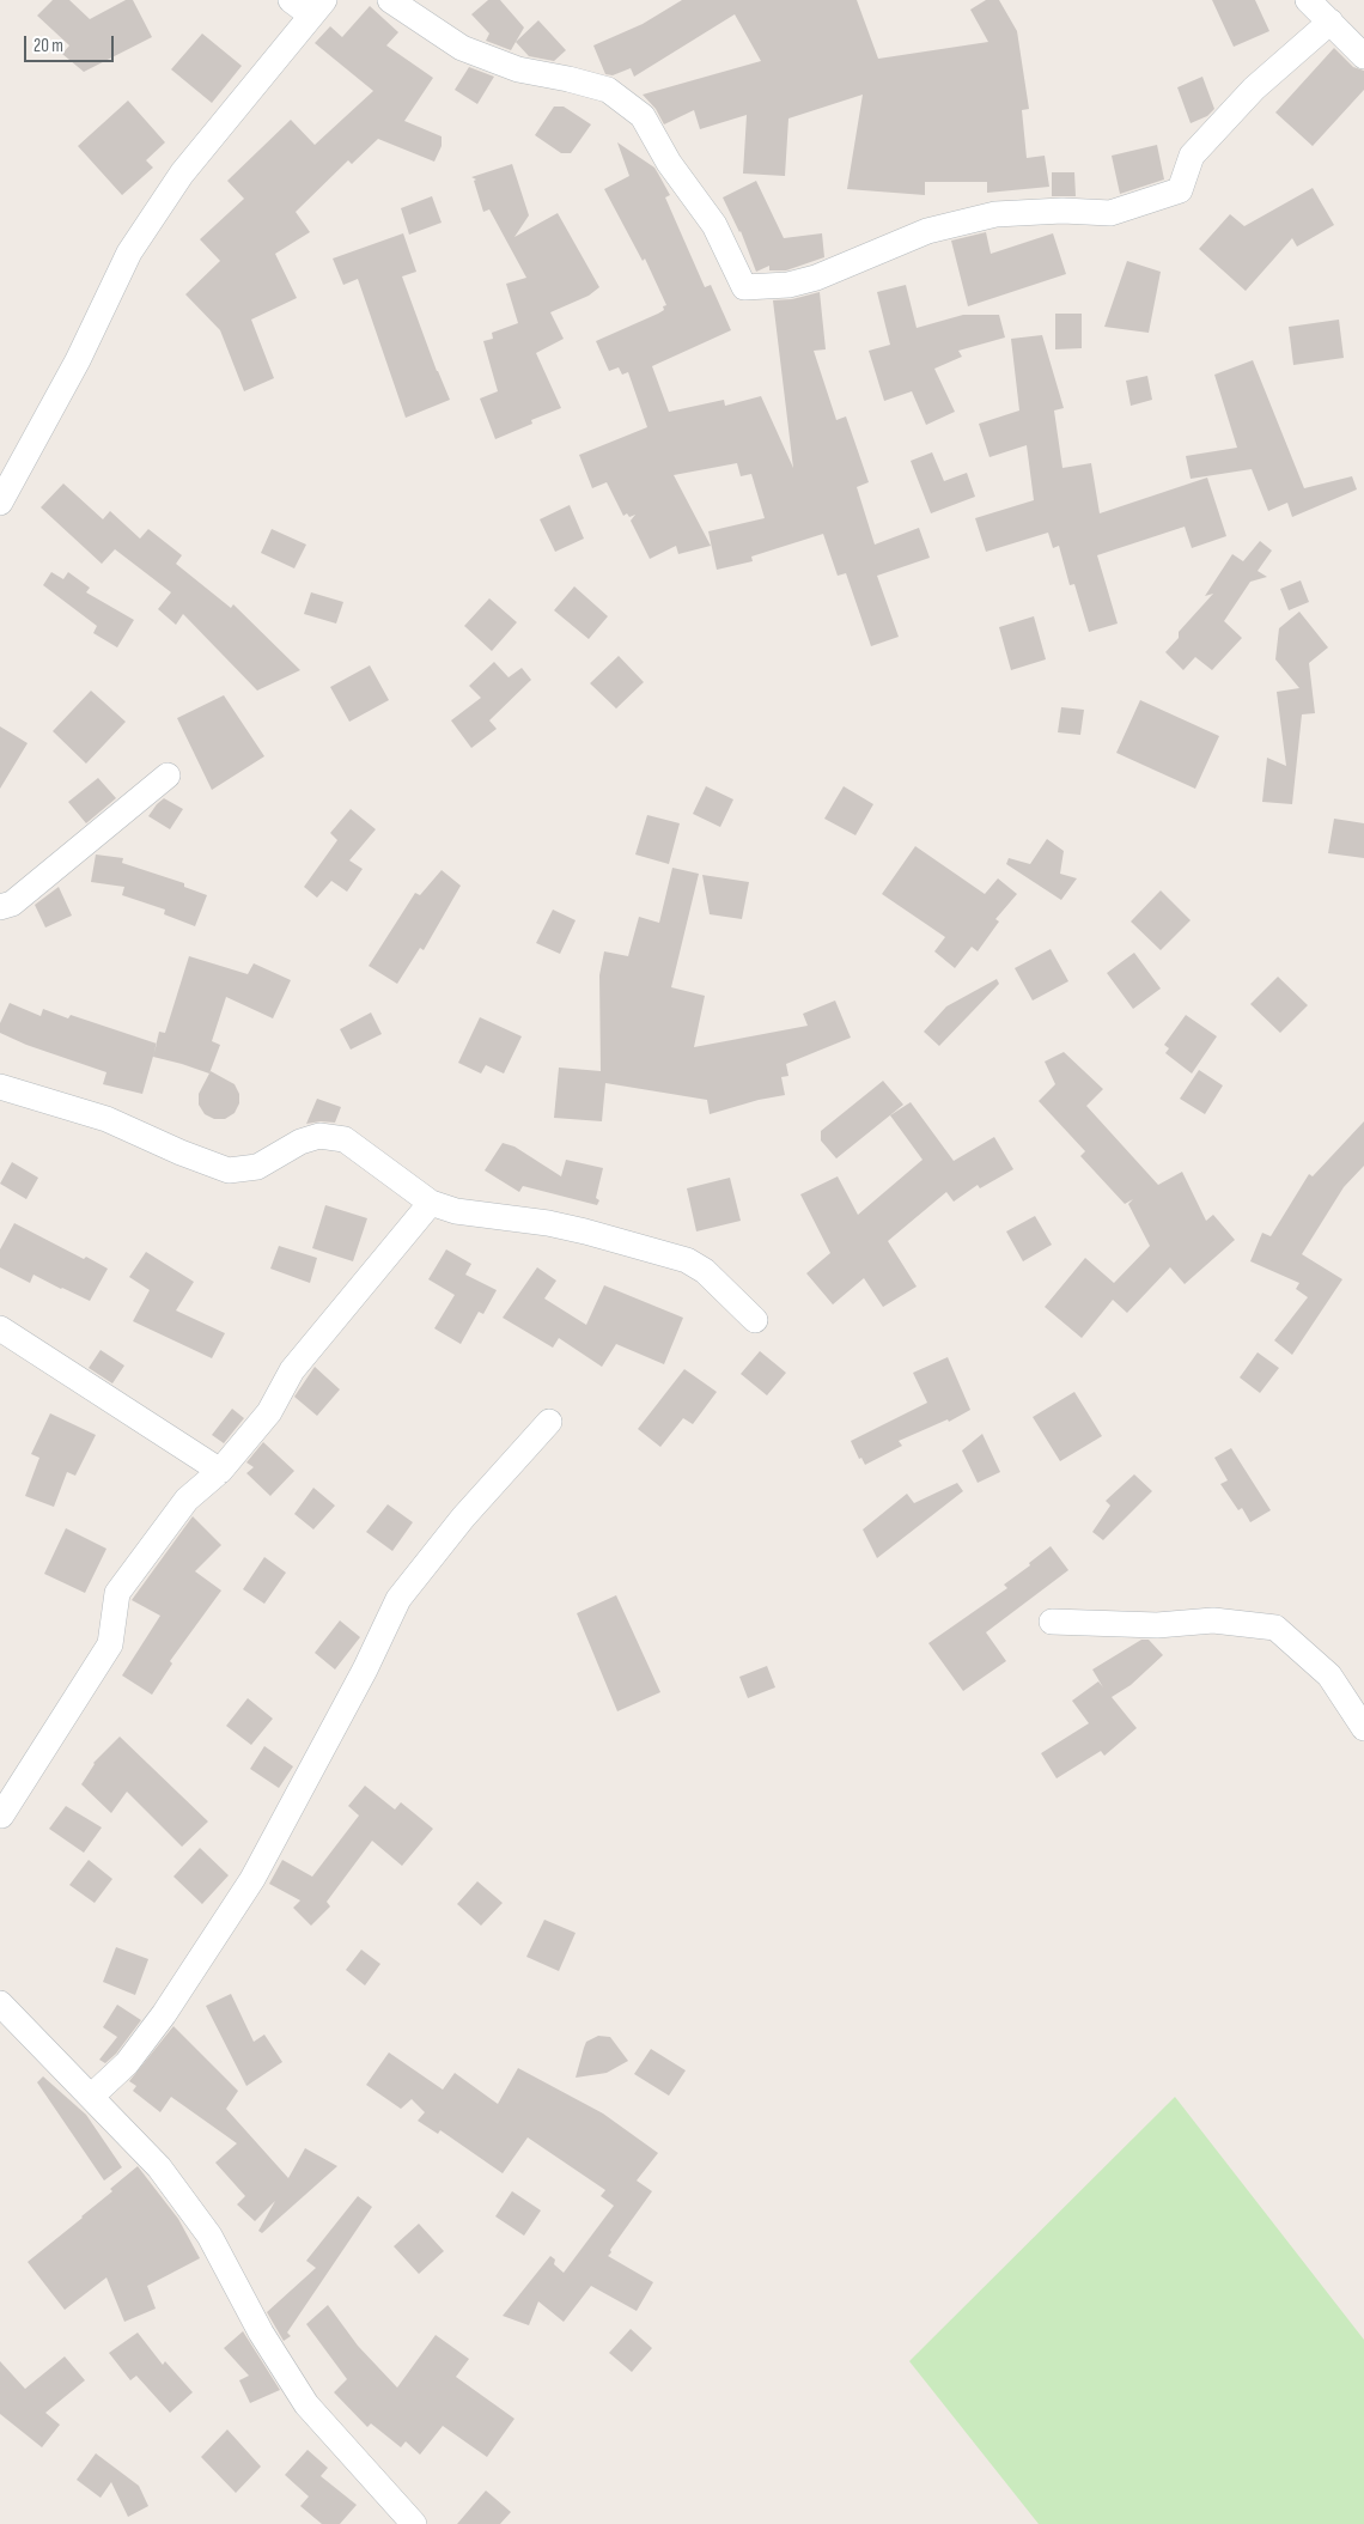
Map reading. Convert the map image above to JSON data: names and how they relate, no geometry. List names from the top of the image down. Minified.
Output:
{"scale_bar":"20 m"}
